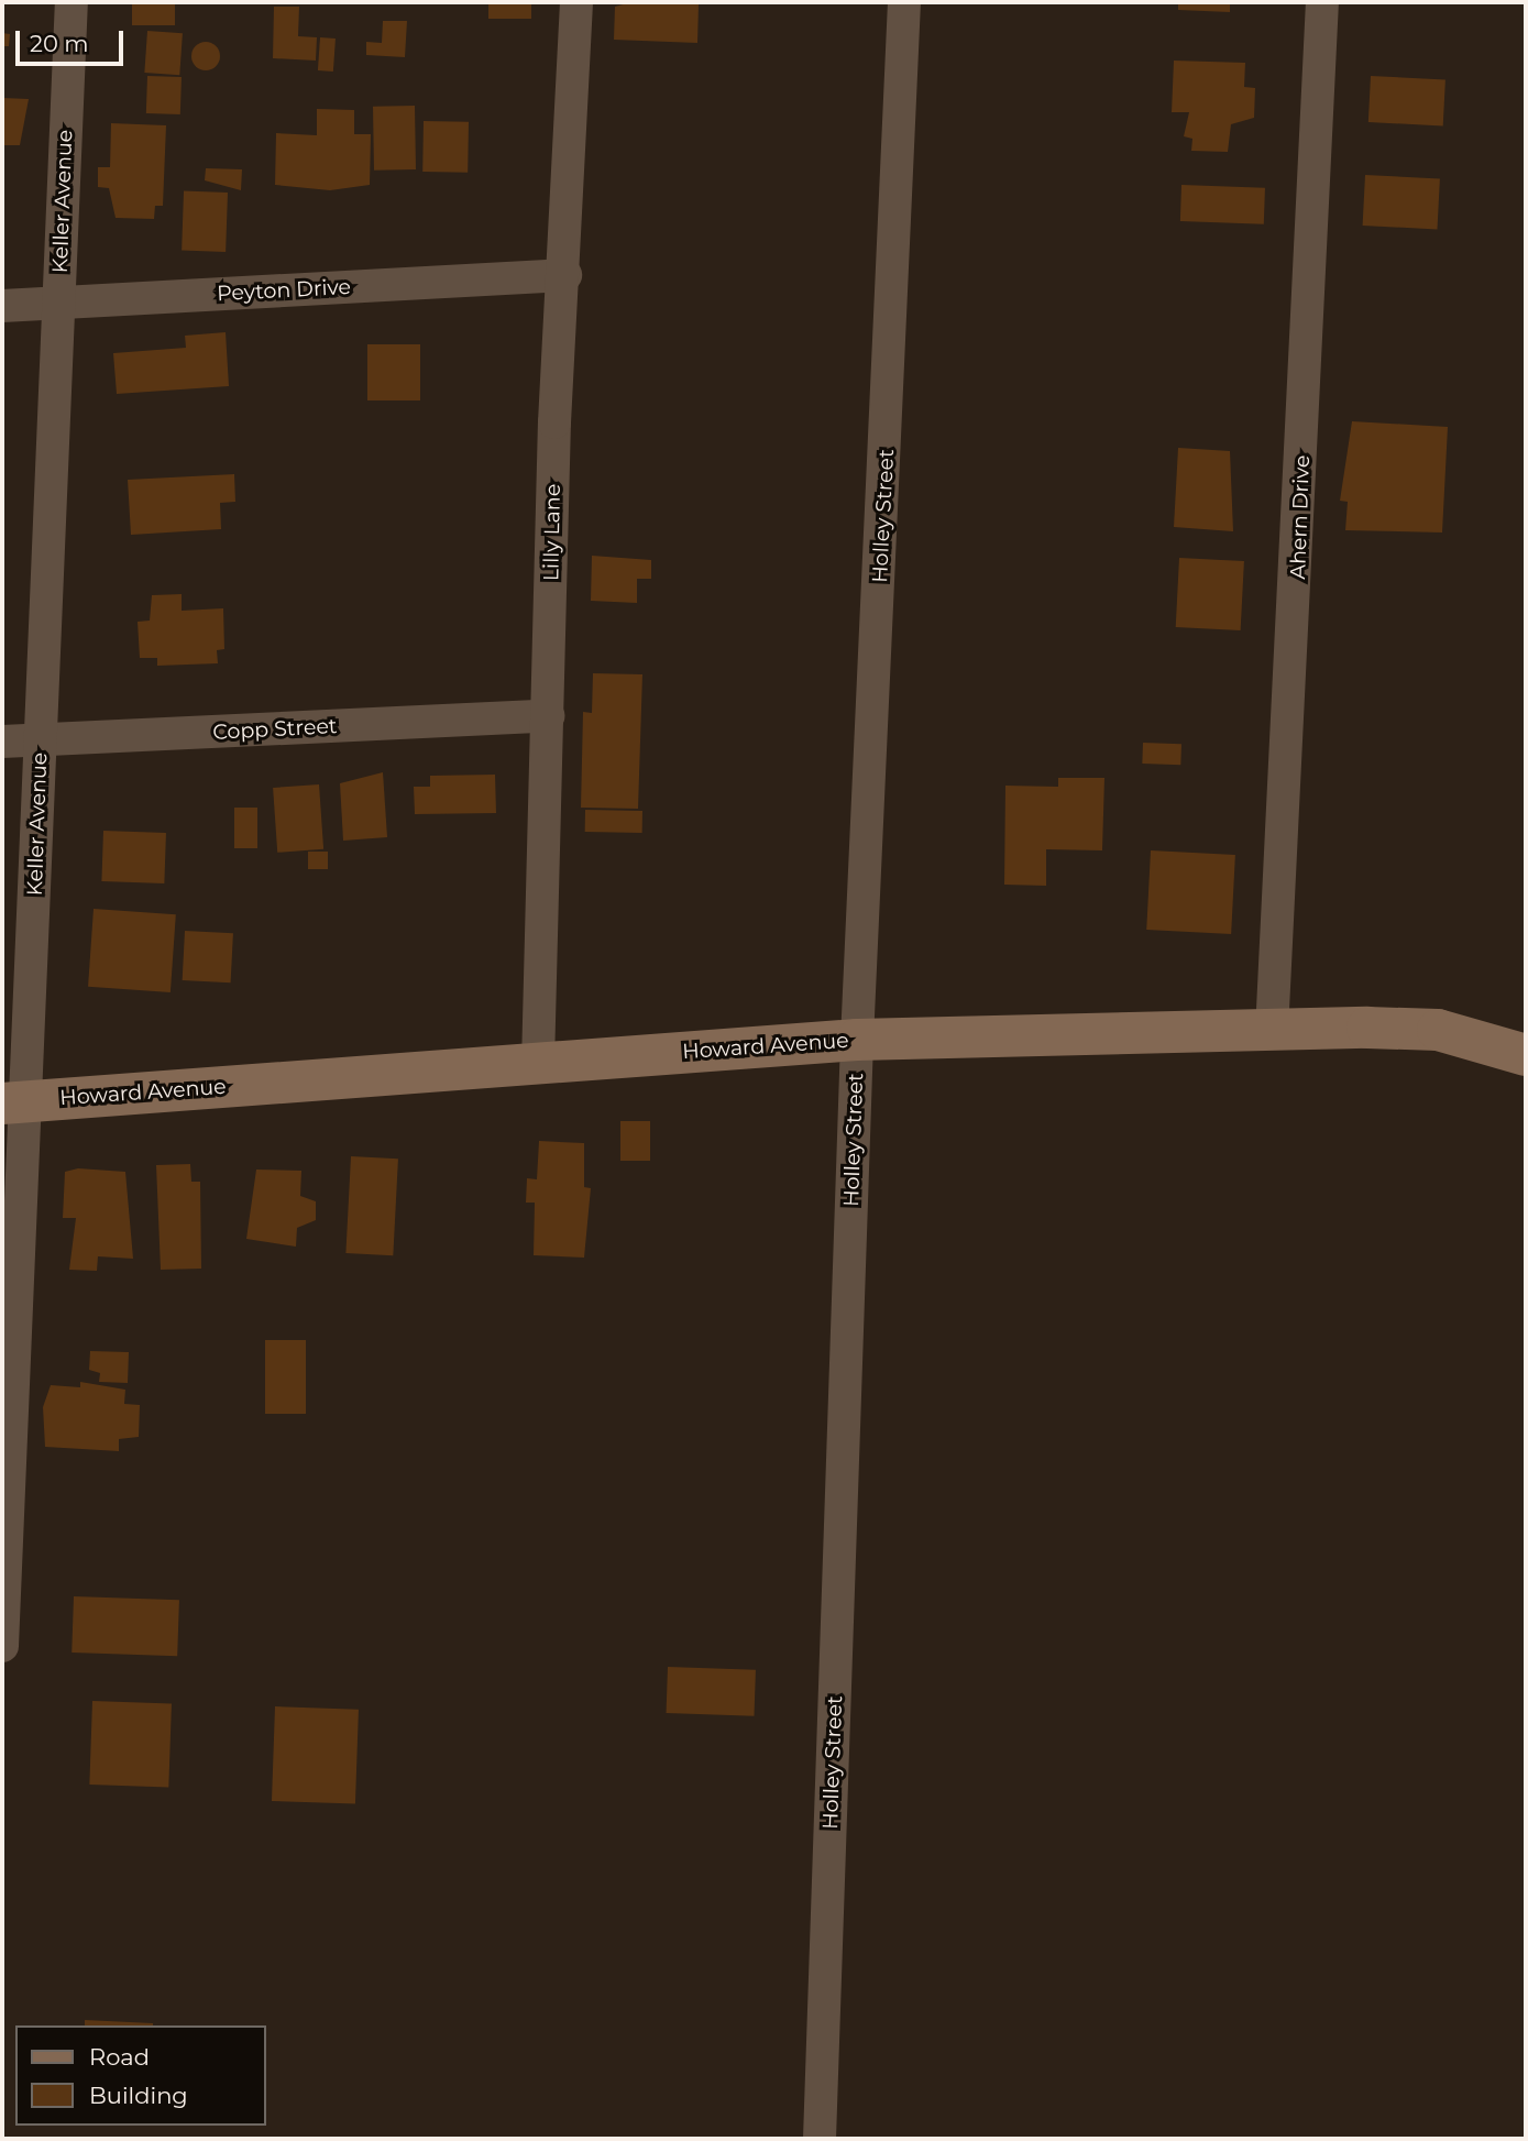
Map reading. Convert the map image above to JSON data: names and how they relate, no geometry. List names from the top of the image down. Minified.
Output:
{"streets":{"main road":["Howard Avenue"],"street":["Keller Avenue","Peyton Drive","Holley Street","Ahern Drive","Lilly Lane","Copp Street"]},"crossings":[["Keller Avenue","Peyton Drive"],["Keller Avenue","Copp Street"],["Keller Avenue","Howard Avenue"],["Peyton Drive","Lilly Lane"],["Holley Street","Howard Avenue"],["Ahern Drive","Howard Avenue"],["Lilly Lane","Copp Street"],["Lilly Lane","Howard Avenue"]],"legend":["Road","Building"],"scale_bar":"20 m"}
